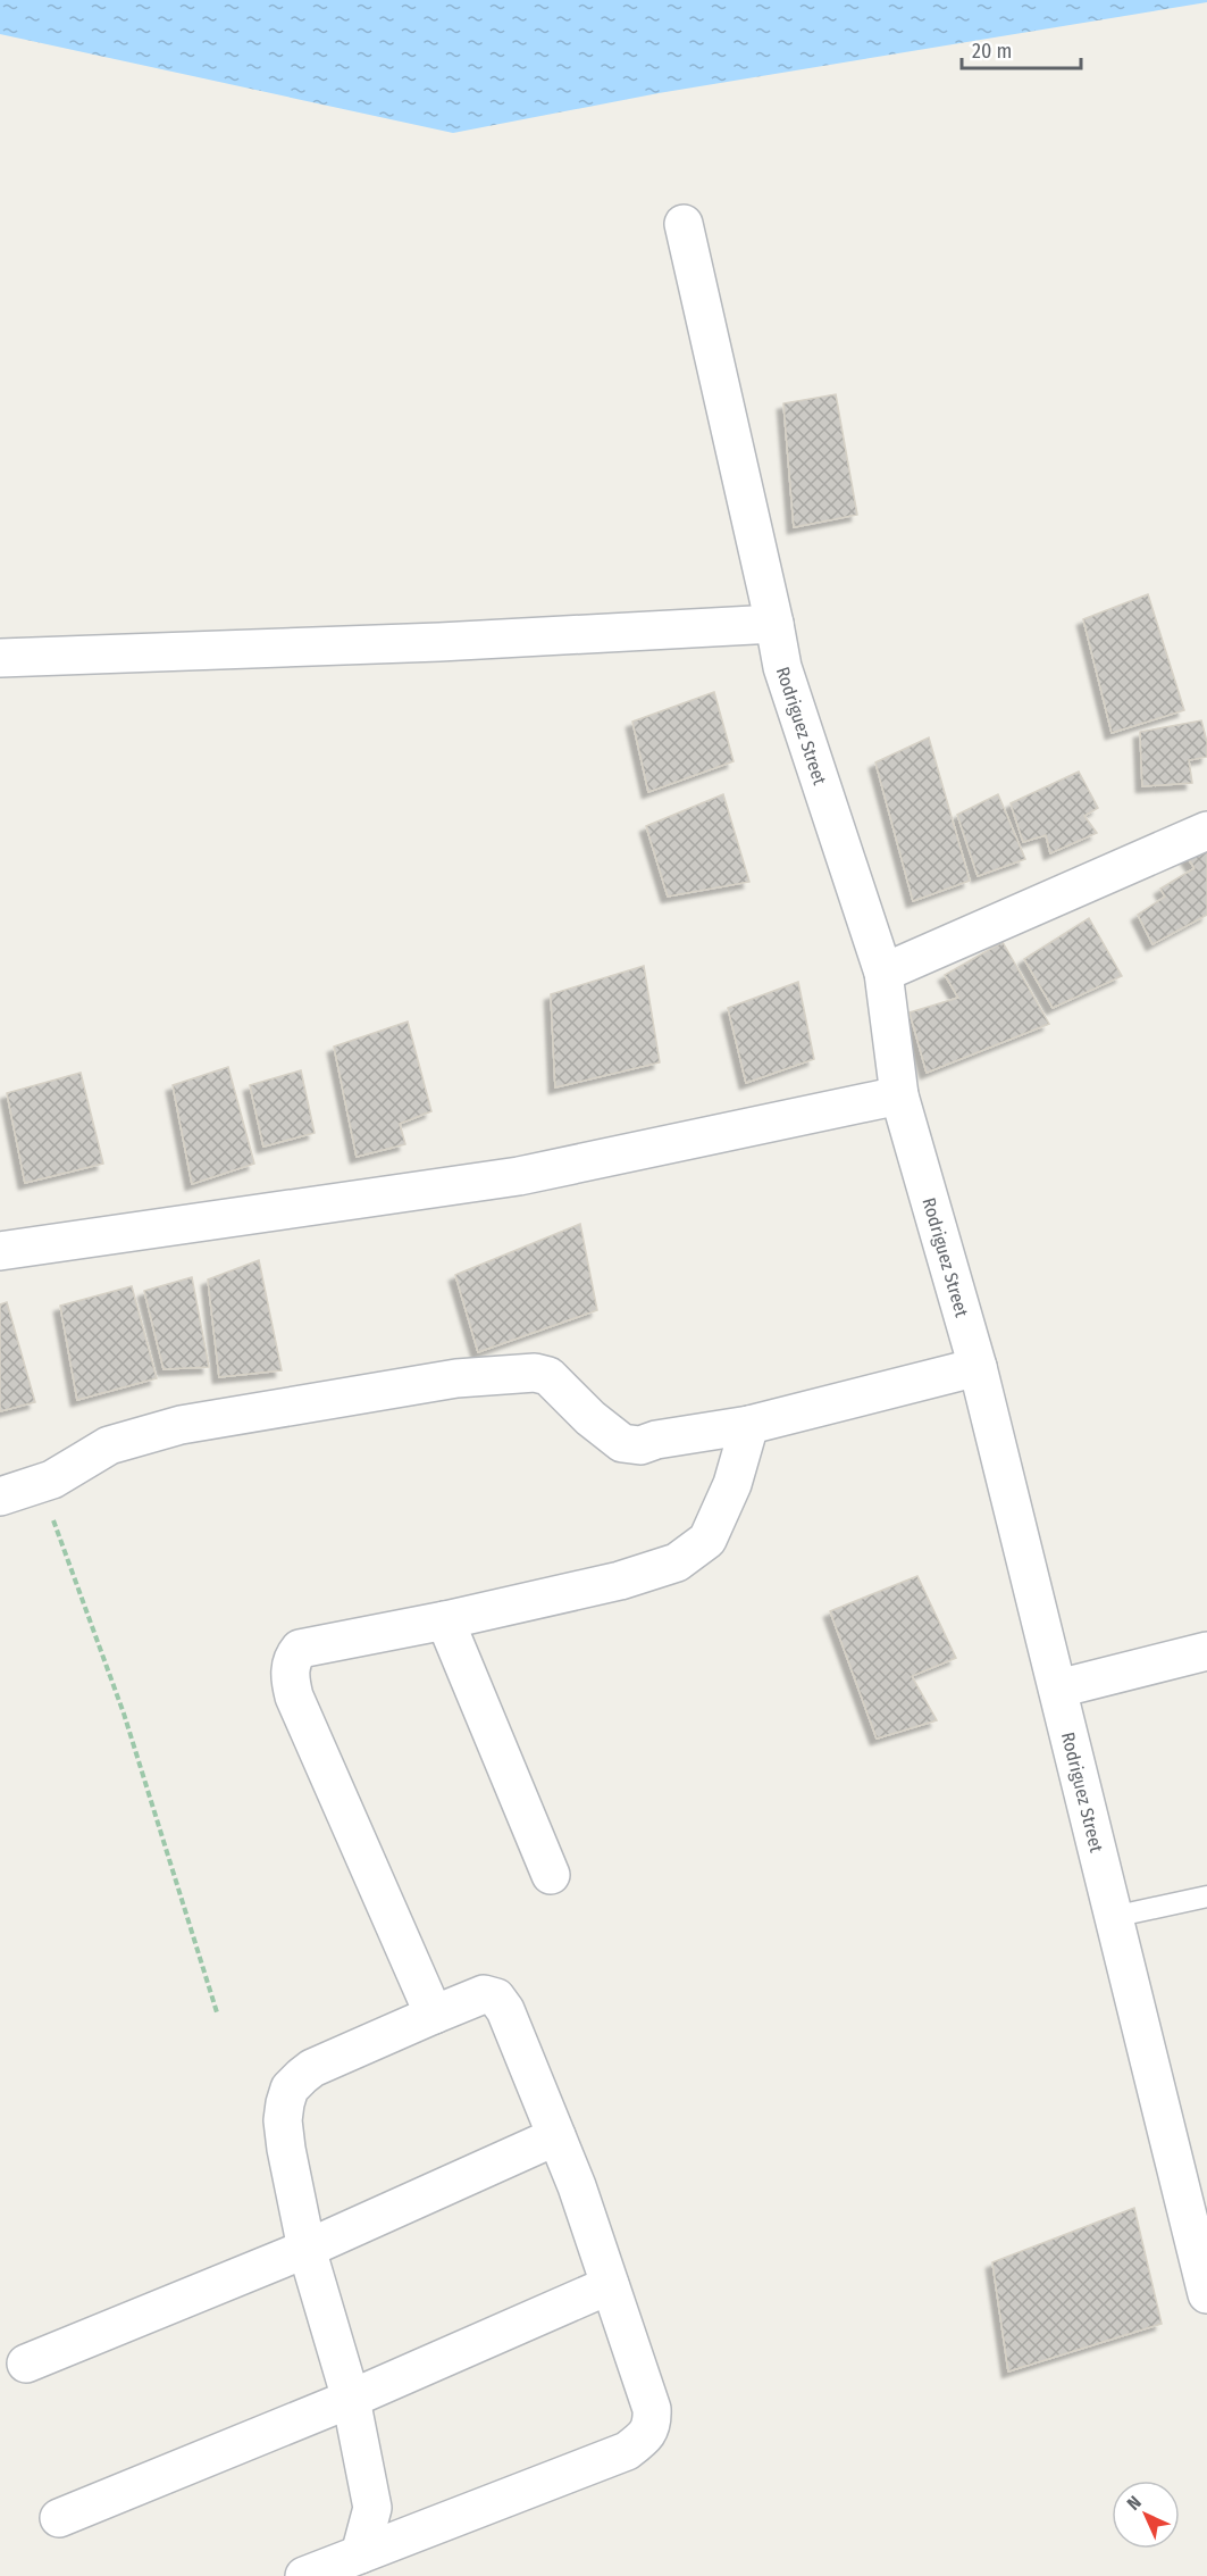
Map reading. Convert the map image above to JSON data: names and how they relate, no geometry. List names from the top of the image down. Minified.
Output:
{"streets":{"street":["Rodriguez Street"]},"scale_bar":"20 m","north":"top left"}
